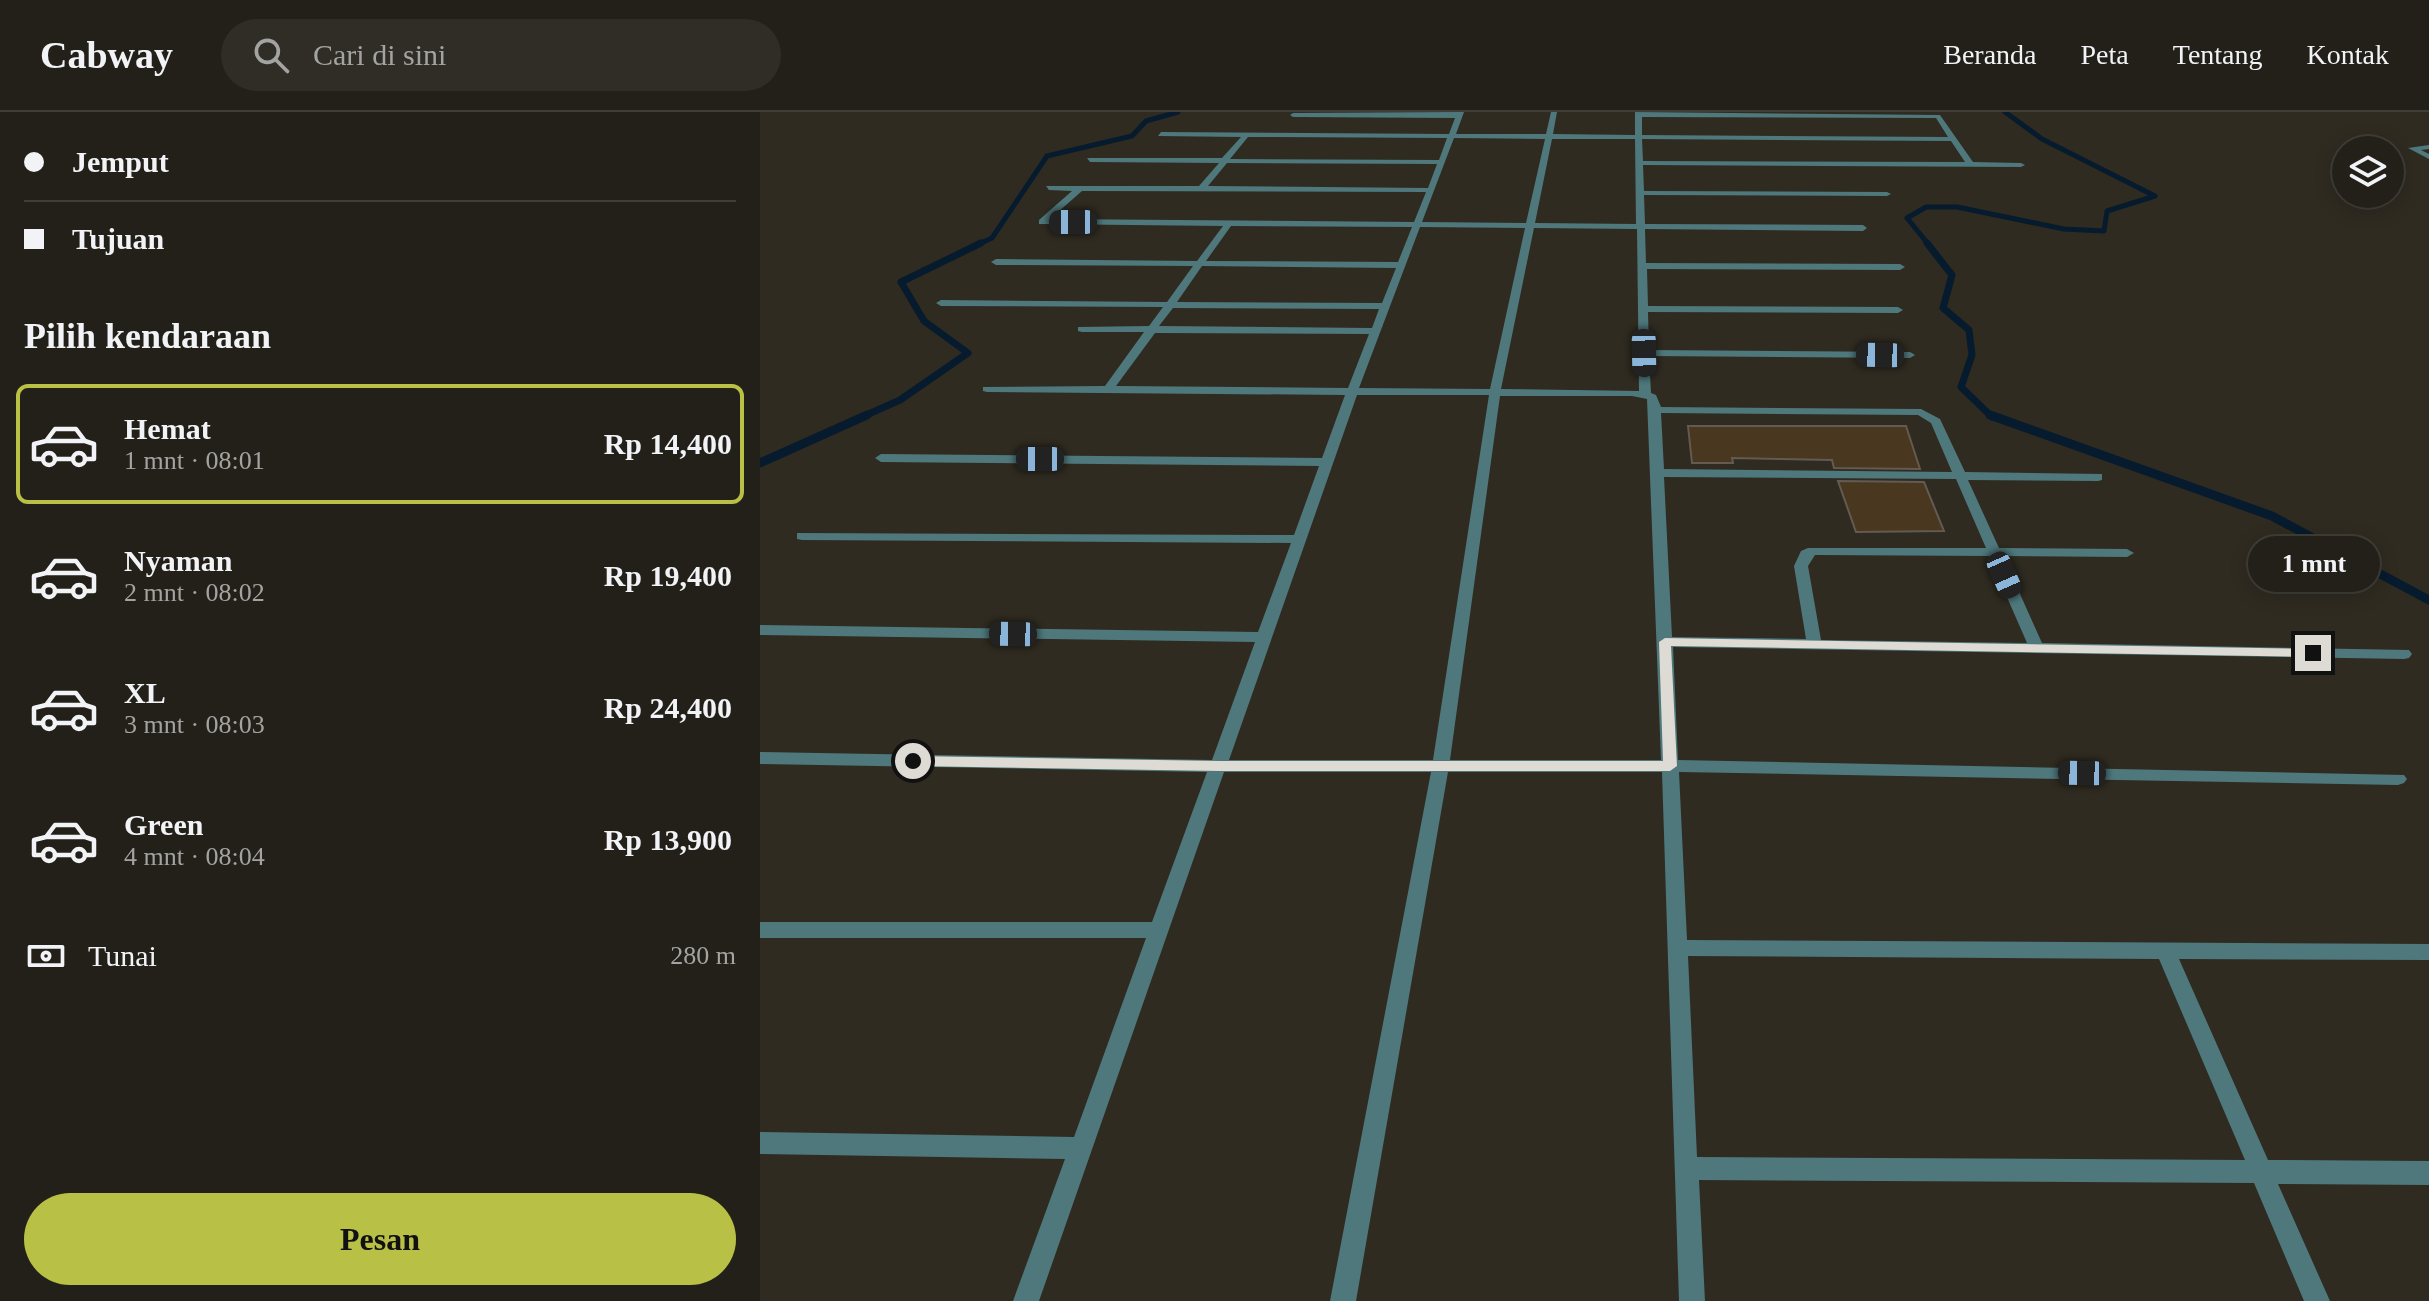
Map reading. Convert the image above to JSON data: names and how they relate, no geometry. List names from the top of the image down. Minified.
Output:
{"page":{"header":"Cabway","search":"Cari di sini","nav":["Beranda","Peta","Tentang","Kontak"],"banner":["Jemput","Tujuan"],"heading":"Pilih kendaraan","list":[{"name":"Hemat","note":"1 mnt · 08:01","value":"Rp 14,400"},{"name":"Nyaman","note":"2 mnt · 08:02","value":"Rp 19,400"},{"name":"XL","note":"3 mnt · 08:03","value":"Rp 24,400"},{"name":"Green","note":"4 mnt · 08:04","value":"Rp 13,900"}],"bubble":"1 mnt","pay":["Tunai","280 m"],"buttons":"Pesan"}}
